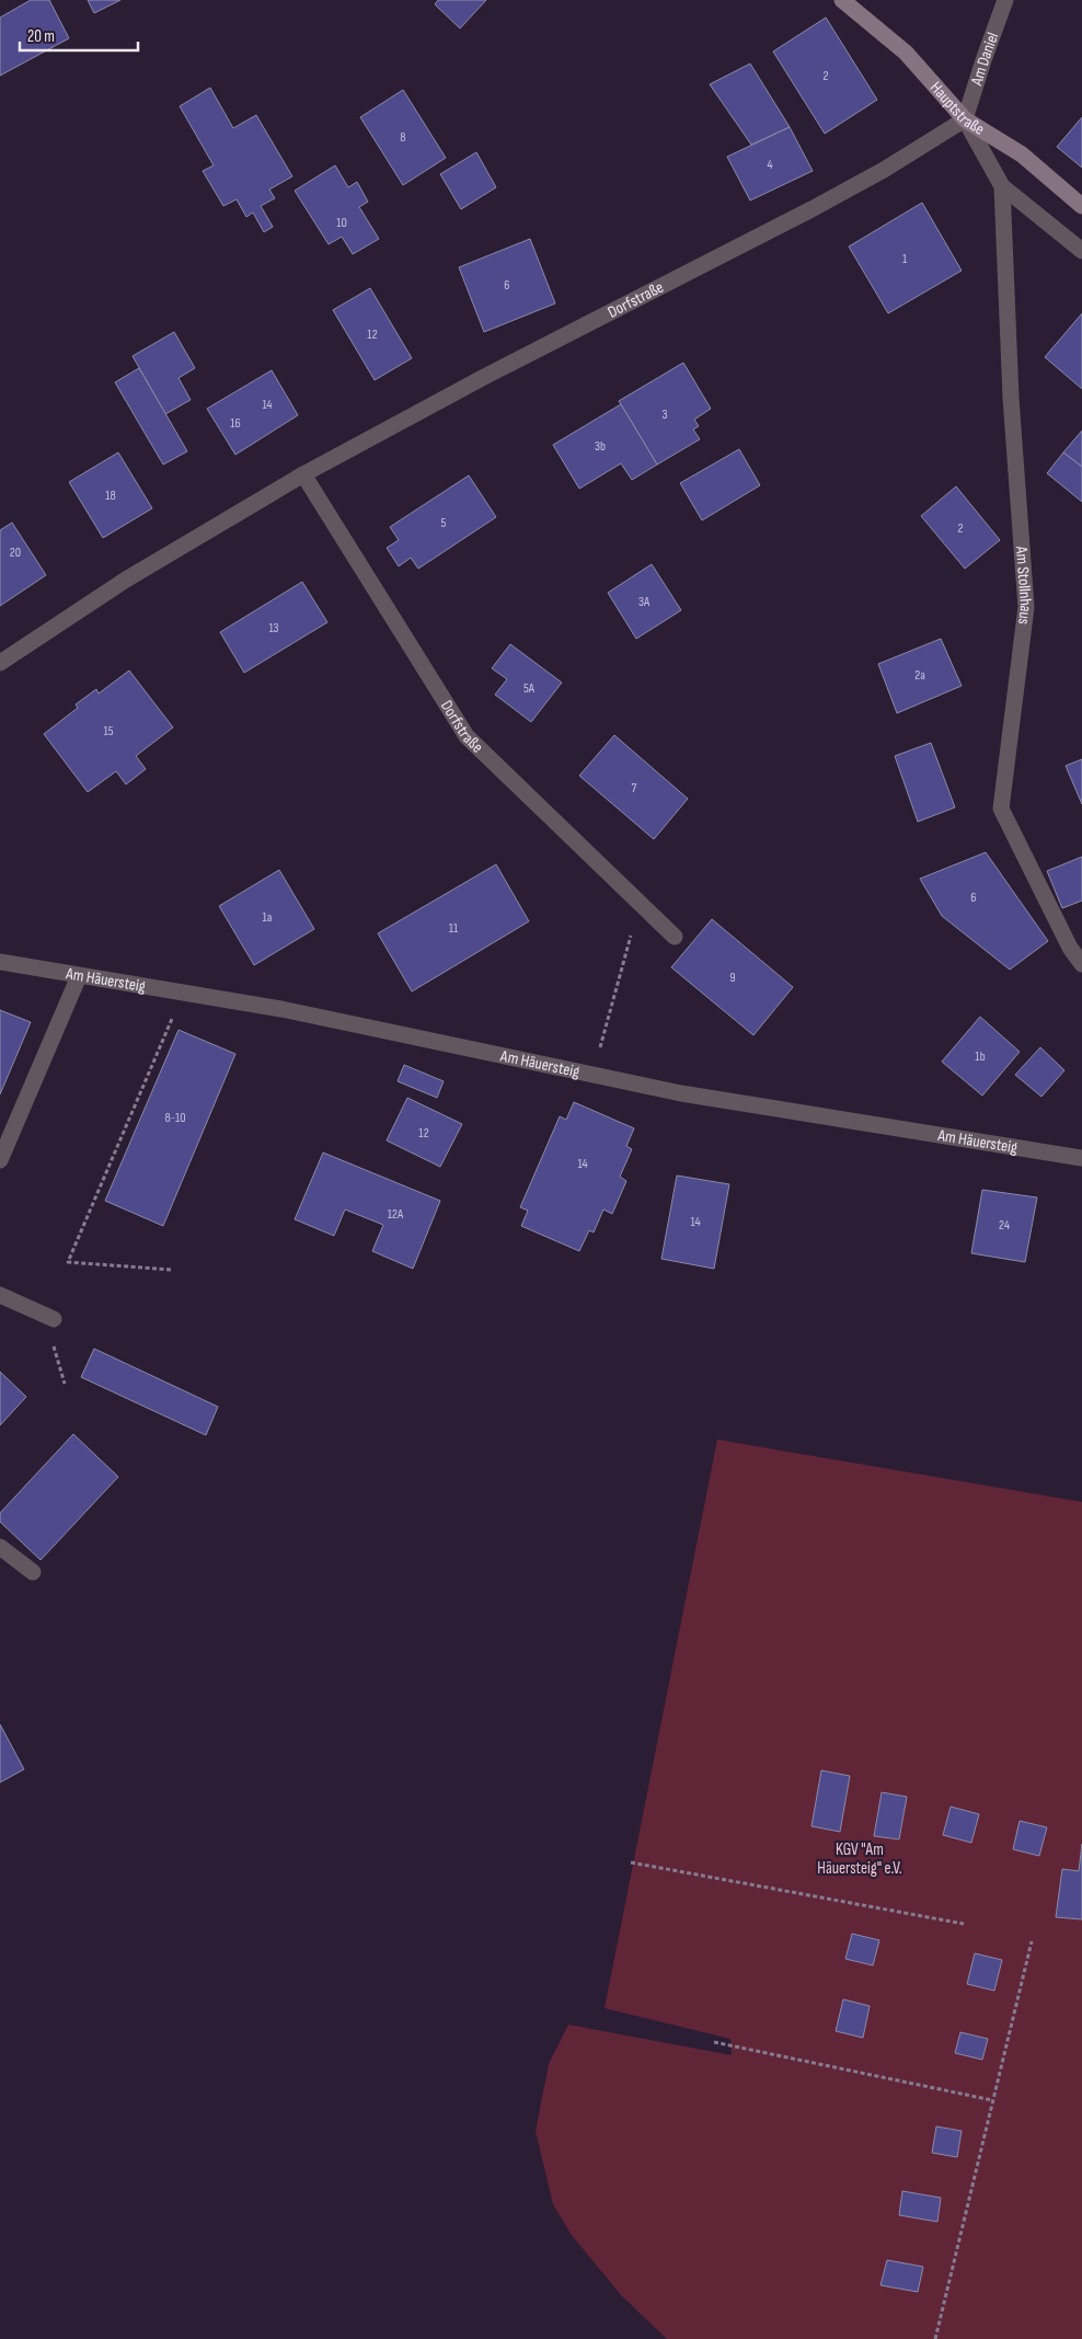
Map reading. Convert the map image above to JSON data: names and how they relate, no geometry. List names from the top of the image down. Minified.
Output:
{"streets":{"street":["Am Daniel","Hauptstraße","Dorfstraße","Am Stollnhaus","Am Häuersteig"]},"crossings":[["Am Daniel","Hauptstraße"],["Am Daniel","Dorfstraße"],["Hauptstraße","Dorfstraße"]],"parks":["KGV \"Am Häuersteig\" e.V."],"house_numbers":["2","8","4","10","1","6","12","14","3","16","3b","18","5","2","20","3A","13","2a","5A","15","7","6","1a","11","9","1b","8-10","12","14","12A","14","24"],"scale_bar":"20 m"}
